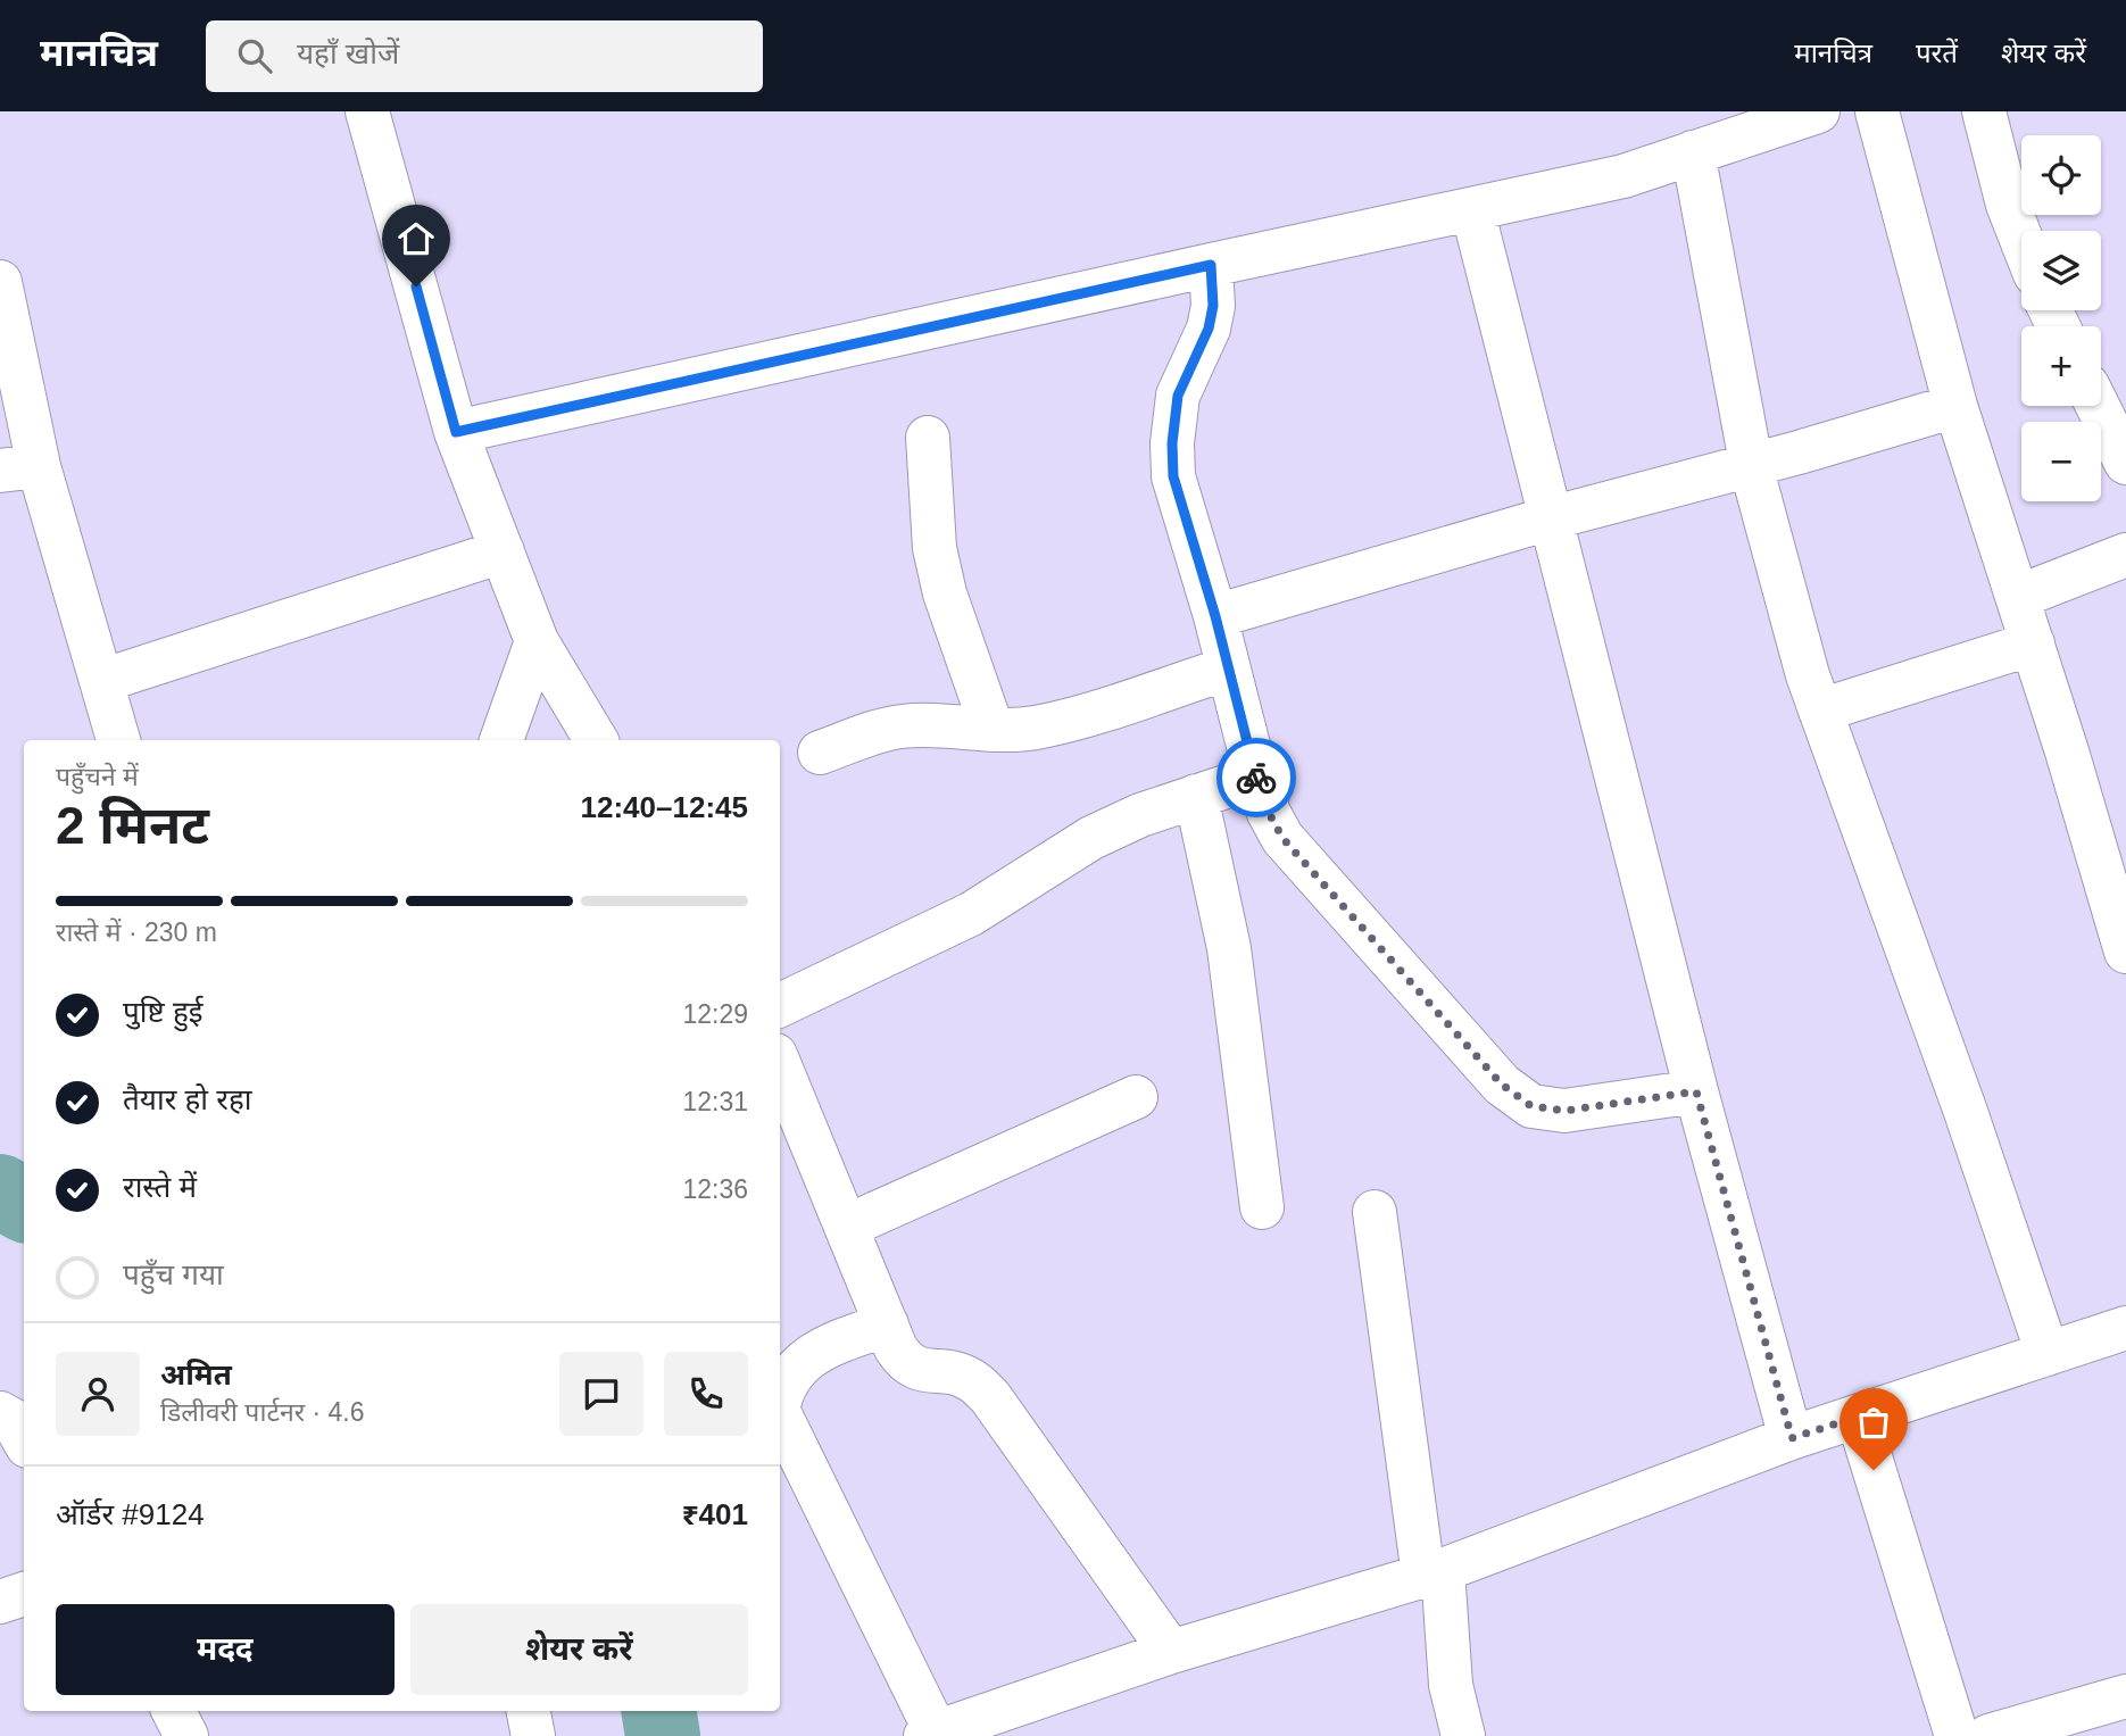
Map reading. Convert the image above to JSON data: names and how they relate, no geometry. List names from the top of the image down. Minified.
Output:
{"page":{"header":"मानचित्र","search":"यहाँ खोजें","nav":["मानचित्र","परतें","शेयर करें"],"map_buttons":["+","−"],"heading":["2 मिनट","पहुँचने में","12:40–12:45"],"panel":["अमित","डिलीवरी पार्टनर · 4.6","ऑर्डर #9124","₹401"],"bar":"रास्ते में · 230 m","list":[["पुष्टि हुई","12:29"],["तैयार हो रहा","12:31"],["रास्ते में","12:36"],"पहुँच गया"],"buttons":["मदद","शेयर करें"]}}
